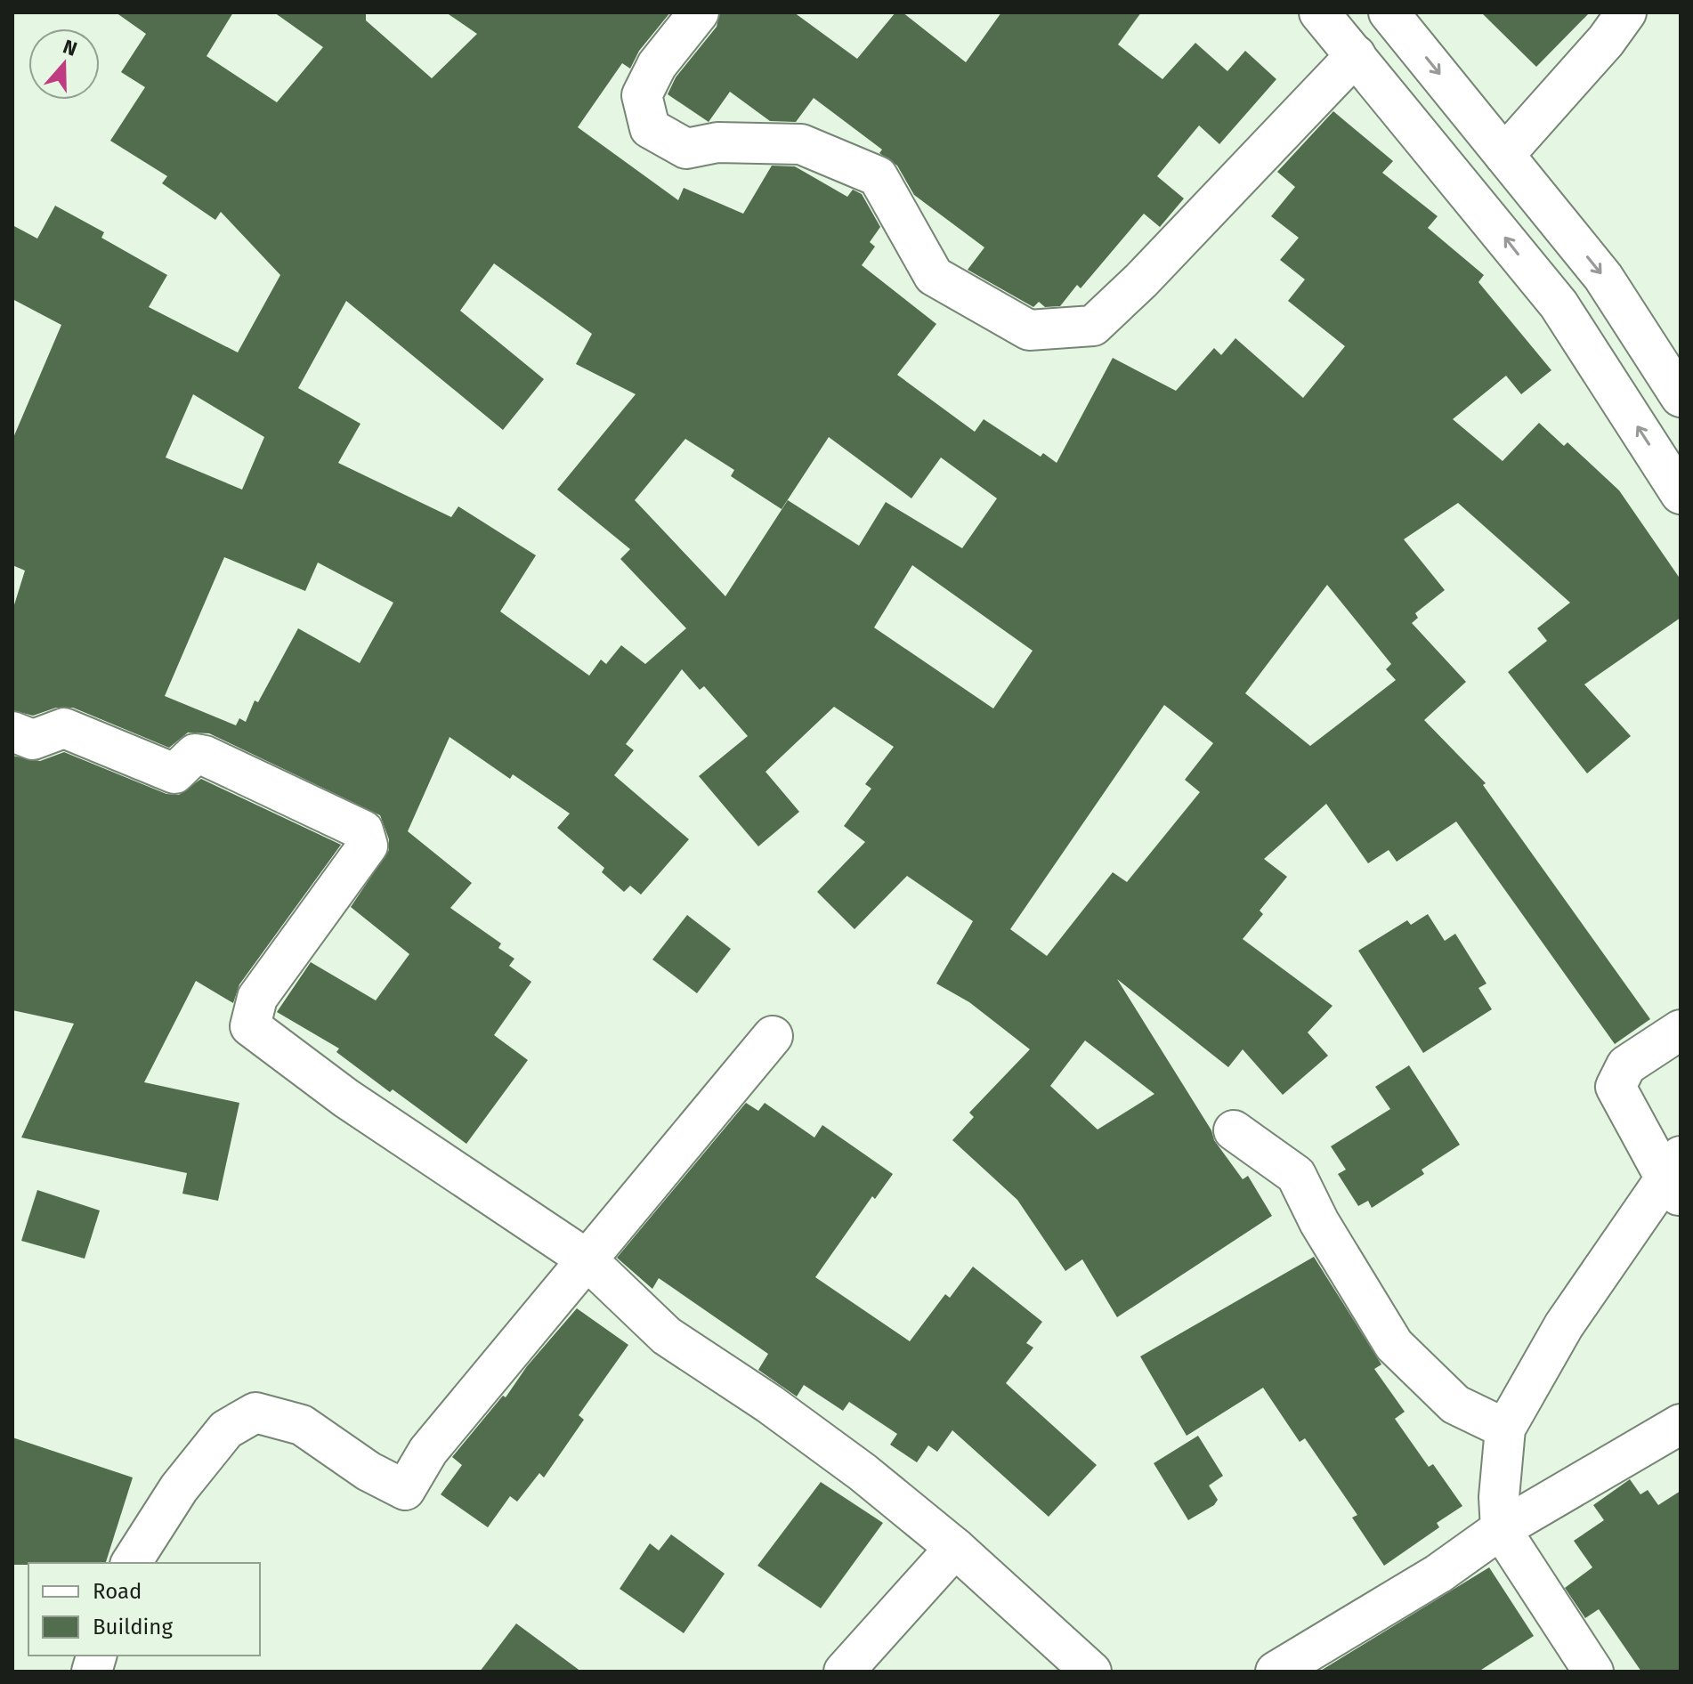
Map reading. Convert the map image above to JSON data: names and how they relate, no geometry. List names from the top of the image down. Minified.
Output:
{"legend":["Road","Building"],"north":"top"}
